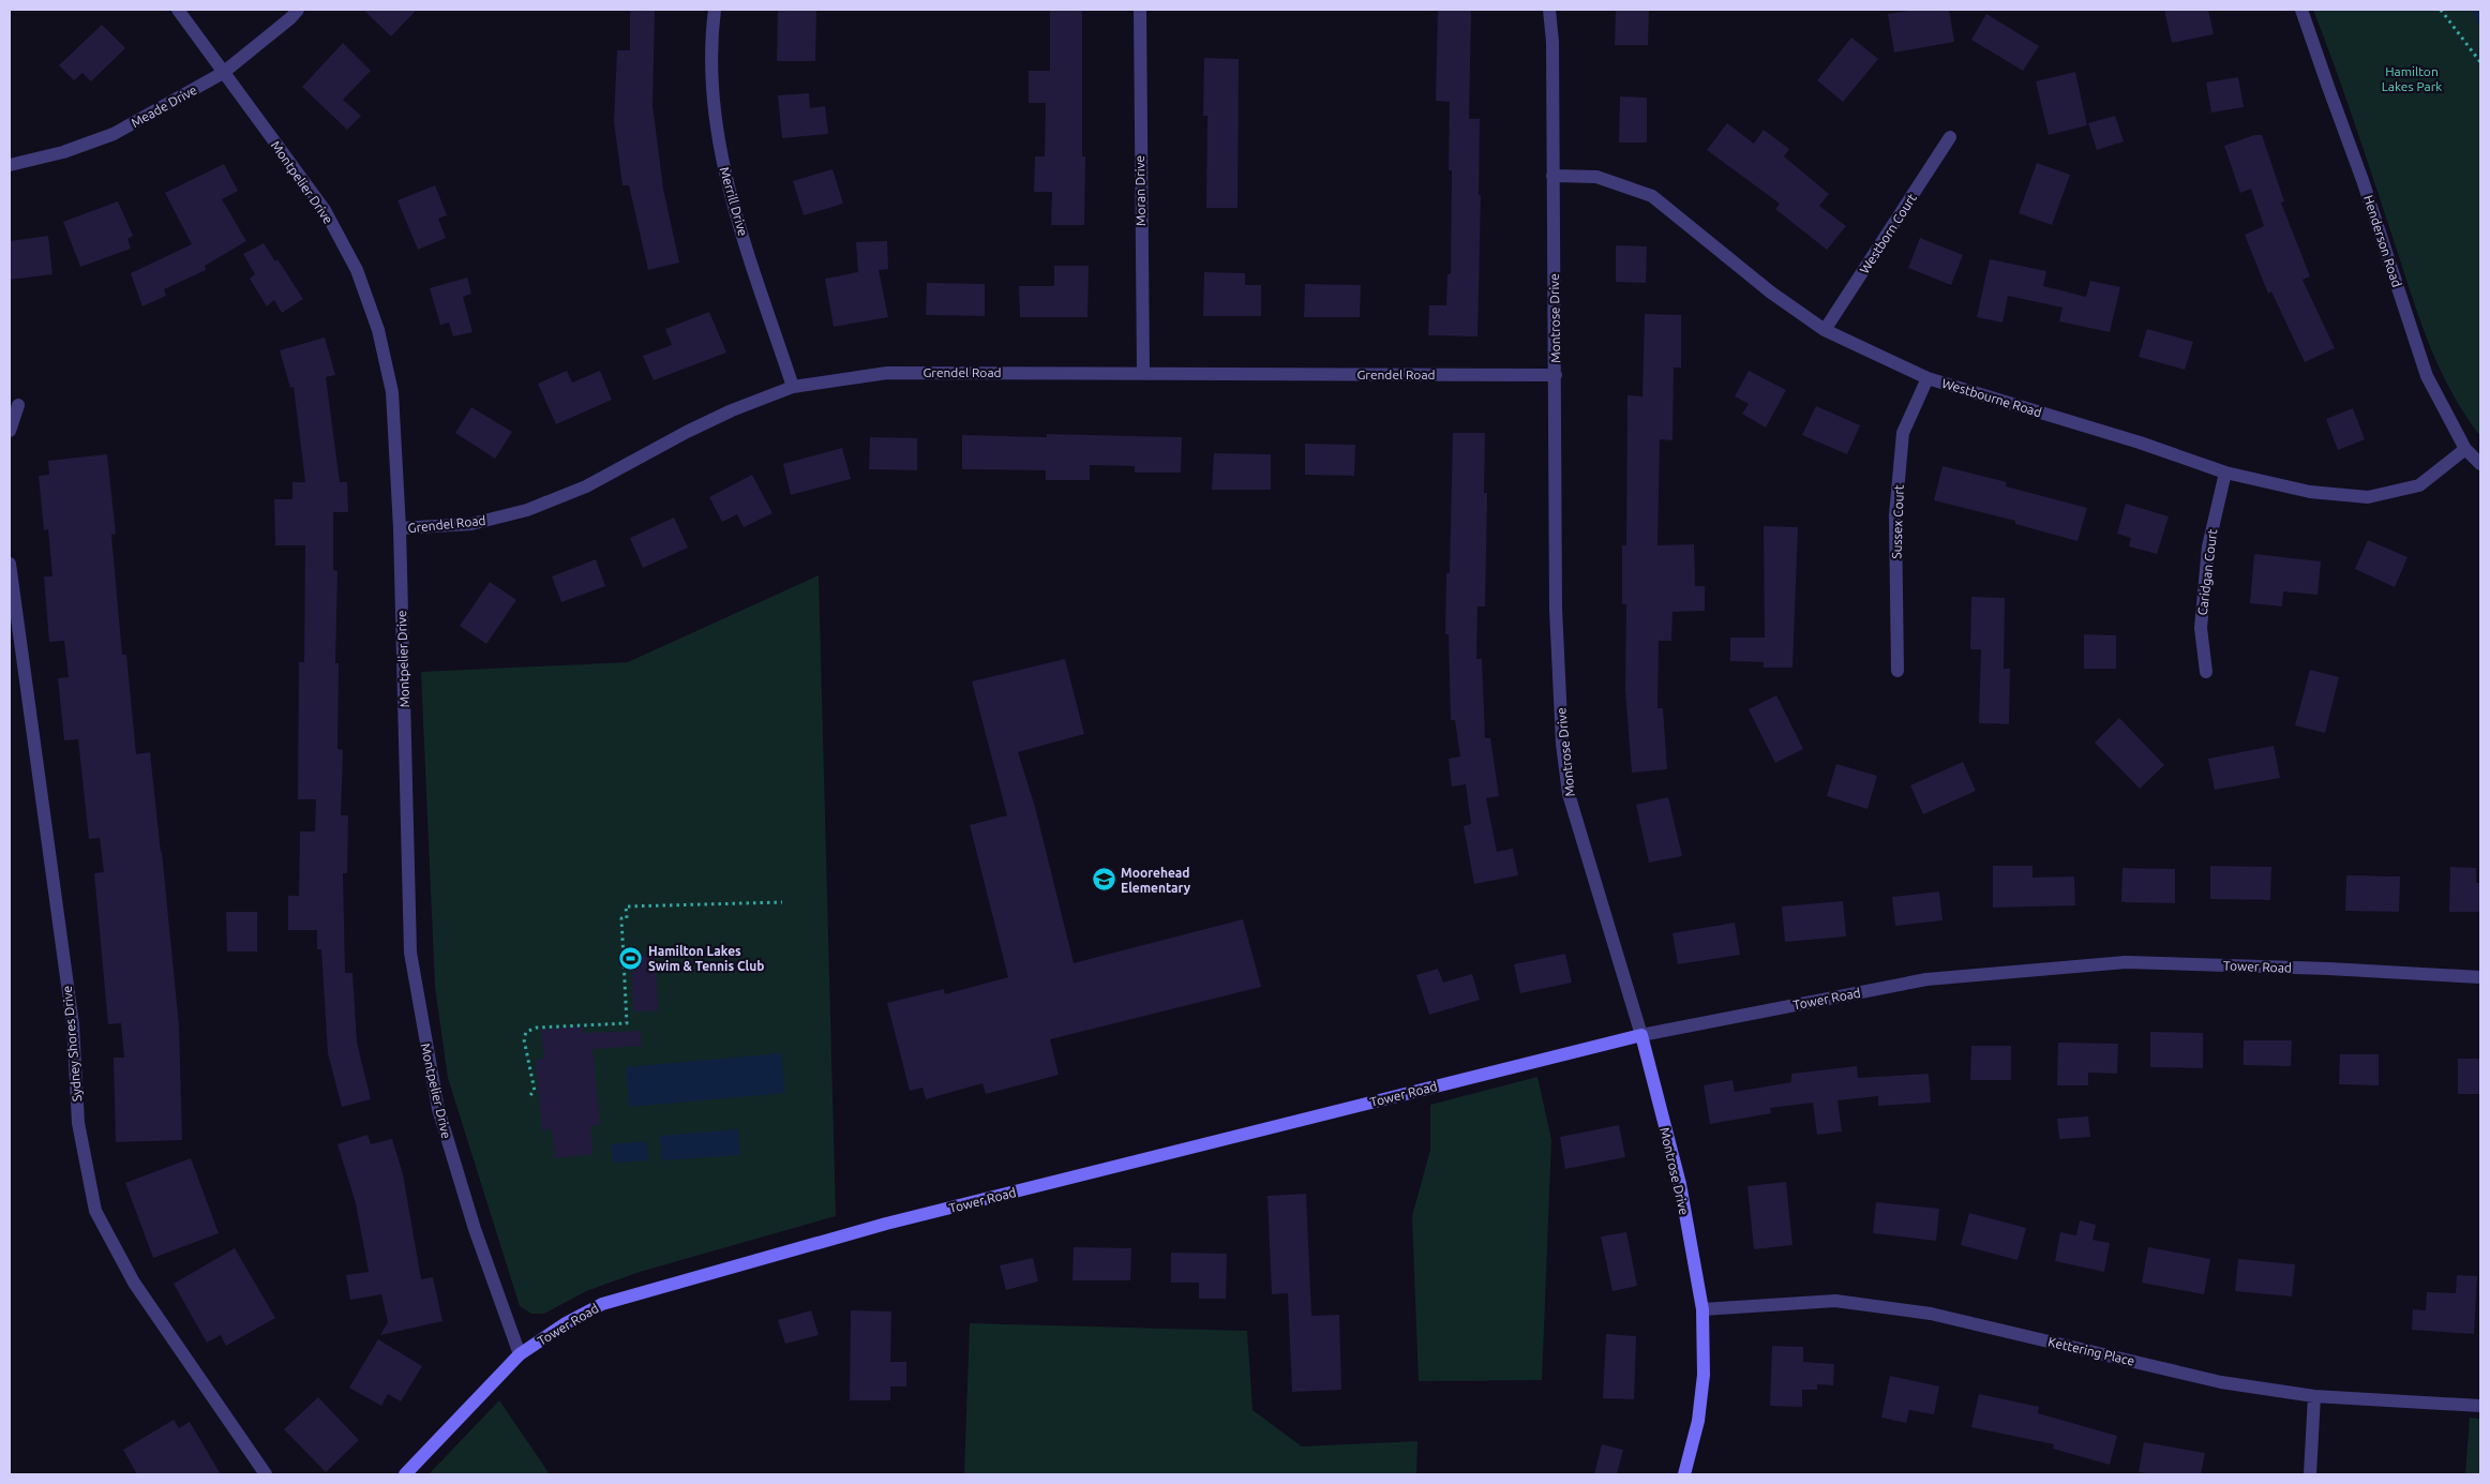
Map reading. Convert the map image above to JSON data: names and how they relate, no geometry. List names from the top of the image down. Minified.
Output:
{"streets":{"street":["Meade Drive","Montpelier Drive","Moran Drive","Merrill Drive","Westborn Court","Henderson Road","Montrose Drive","Grendel Road","Westbourne Road","Sussex Court","Caridgan Court","Tower Road","Sydney Shores Drive","Kettering Place"]},"crossings":[["Meade Drive","Montpelier Drive"],["Montpelier Drive","Grendel Road"],["Montpelier Drive","Tower Road"],["Moran Drive","Grendel Road"],["Merrill Drive","Grendel Road"],["Westborn Court","Westbourne Road"],["Henderson Road","Westbourne Road"],["Montrose Drive","Grendel Road"],["Montrose Drive","Westbourne Road"],["Montrose Drive","Tower Road"],["Montrose Drive","Kettering Place"],["Westbourne Road","Sussex Court"],["Westbourne Road","Caridgan Court"]],"parks":["Hamilton Lakes Park"],"places":{"school or university":["Moorehead Elementary"],"sports":["Hamilton Lakes Swim & Tennis Club"]}}
